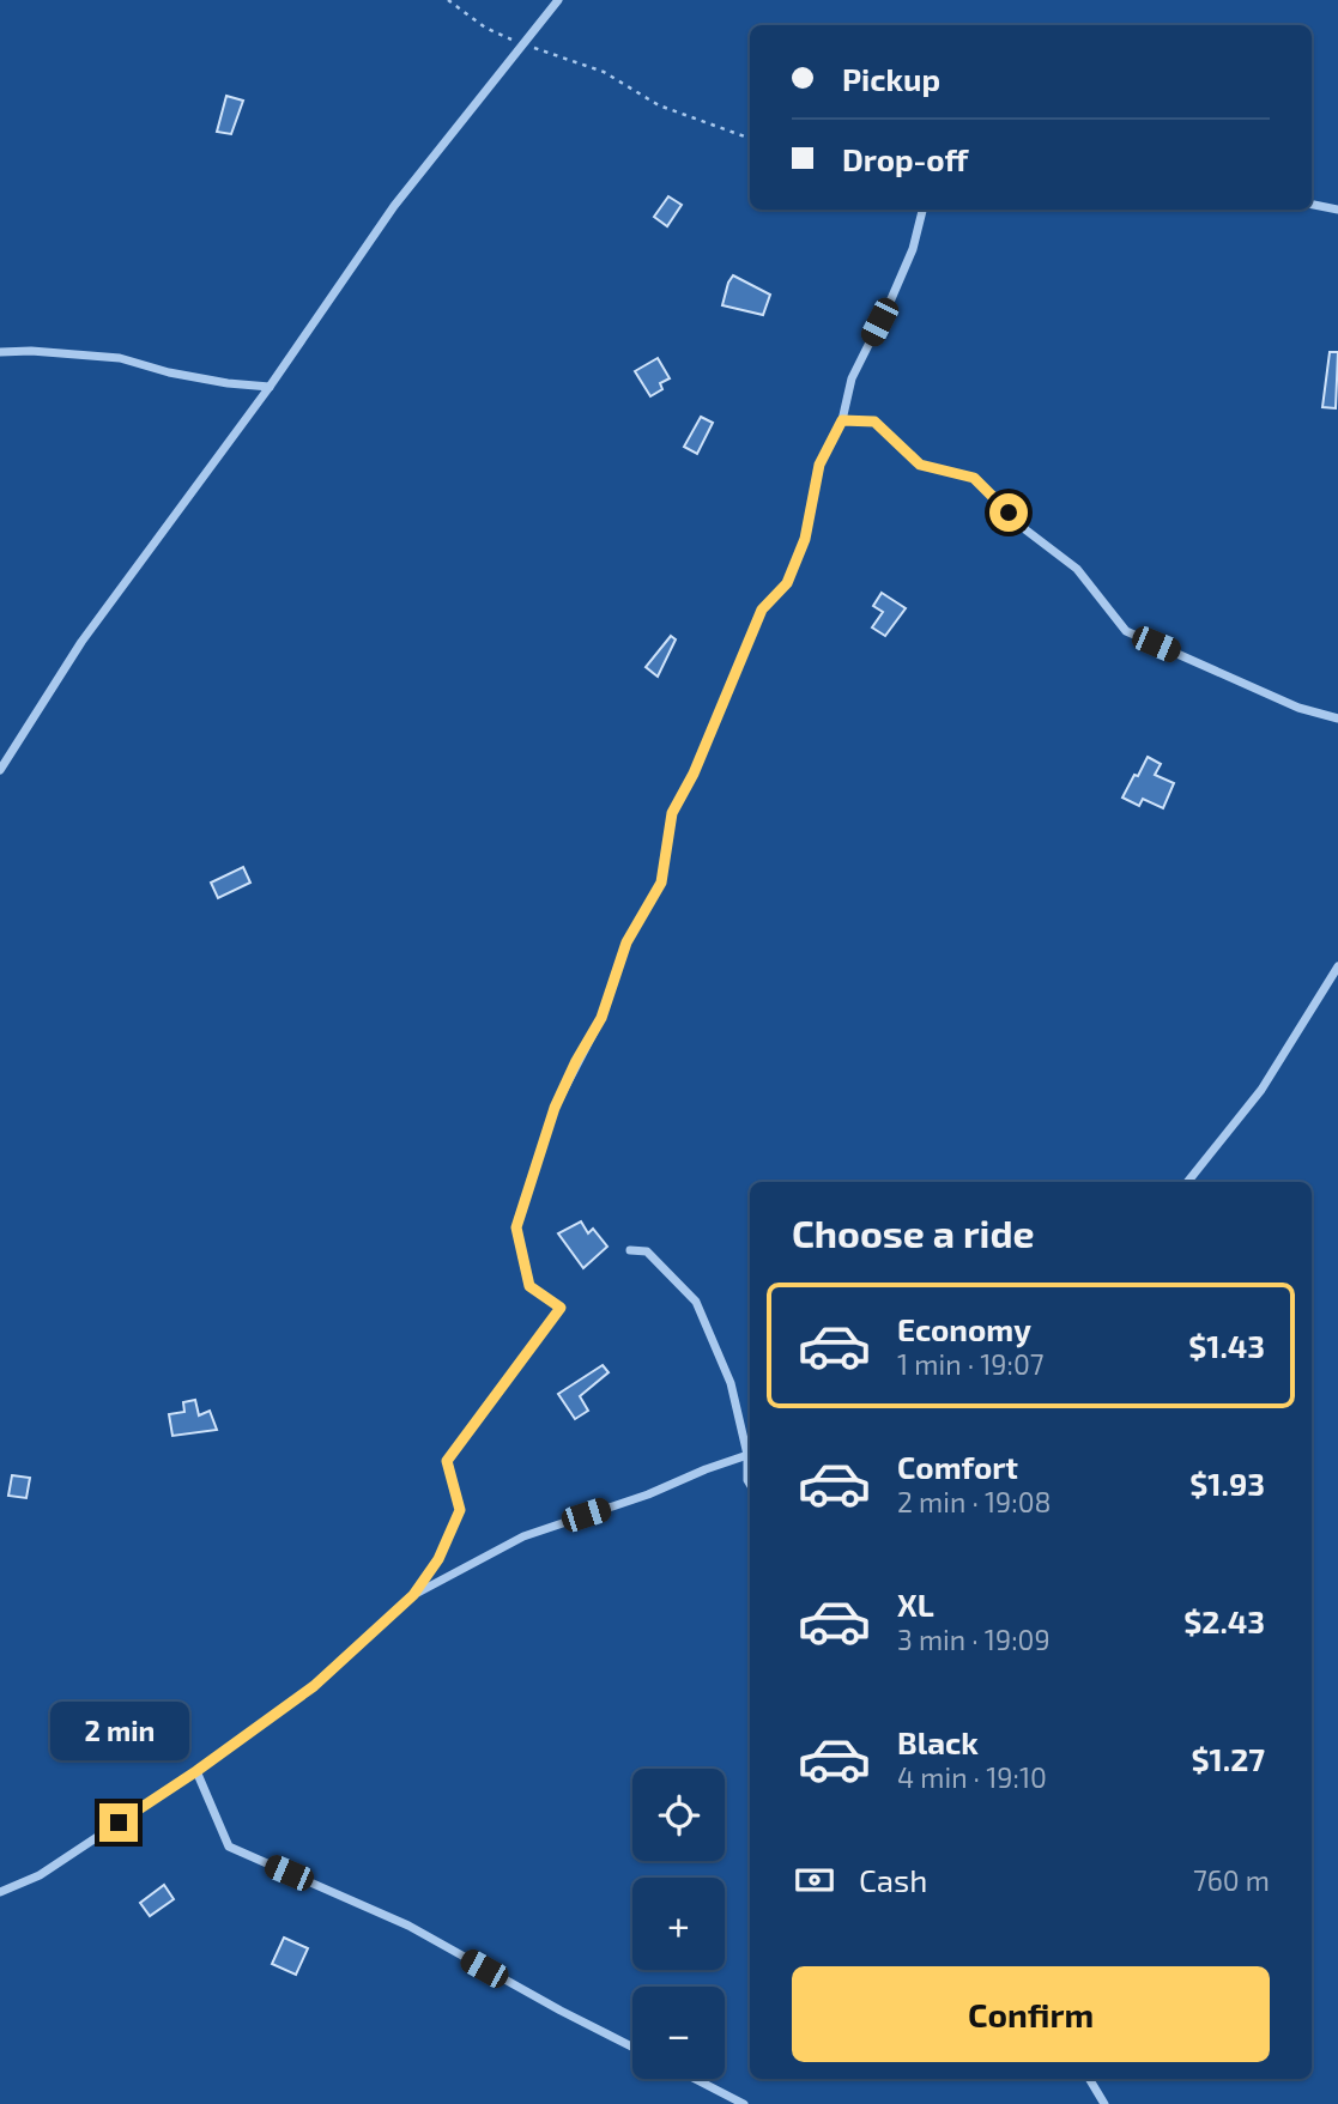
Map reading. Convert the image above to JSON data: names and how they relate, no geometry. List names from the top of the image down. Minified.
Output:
{"page":{"banner":["Pickup","Drop-off"],"heading":"Choose a ride","list":[{"name":"Economy","note":"1 min · 19:07","value":"$1.43"},{"name":"Comfort","note":"2 min · 19:08","value":"$1.93"},{"name":"XL","note":"3 min · 19:09","value":"$2.43"},{"name":"Black","note":"4 min · 19:10","value":"$1.27"}],"bubble":"2 min","map_buttons":["+","−"],"pay":["Cash","760 m"],"buttons":"Confirm"}}
